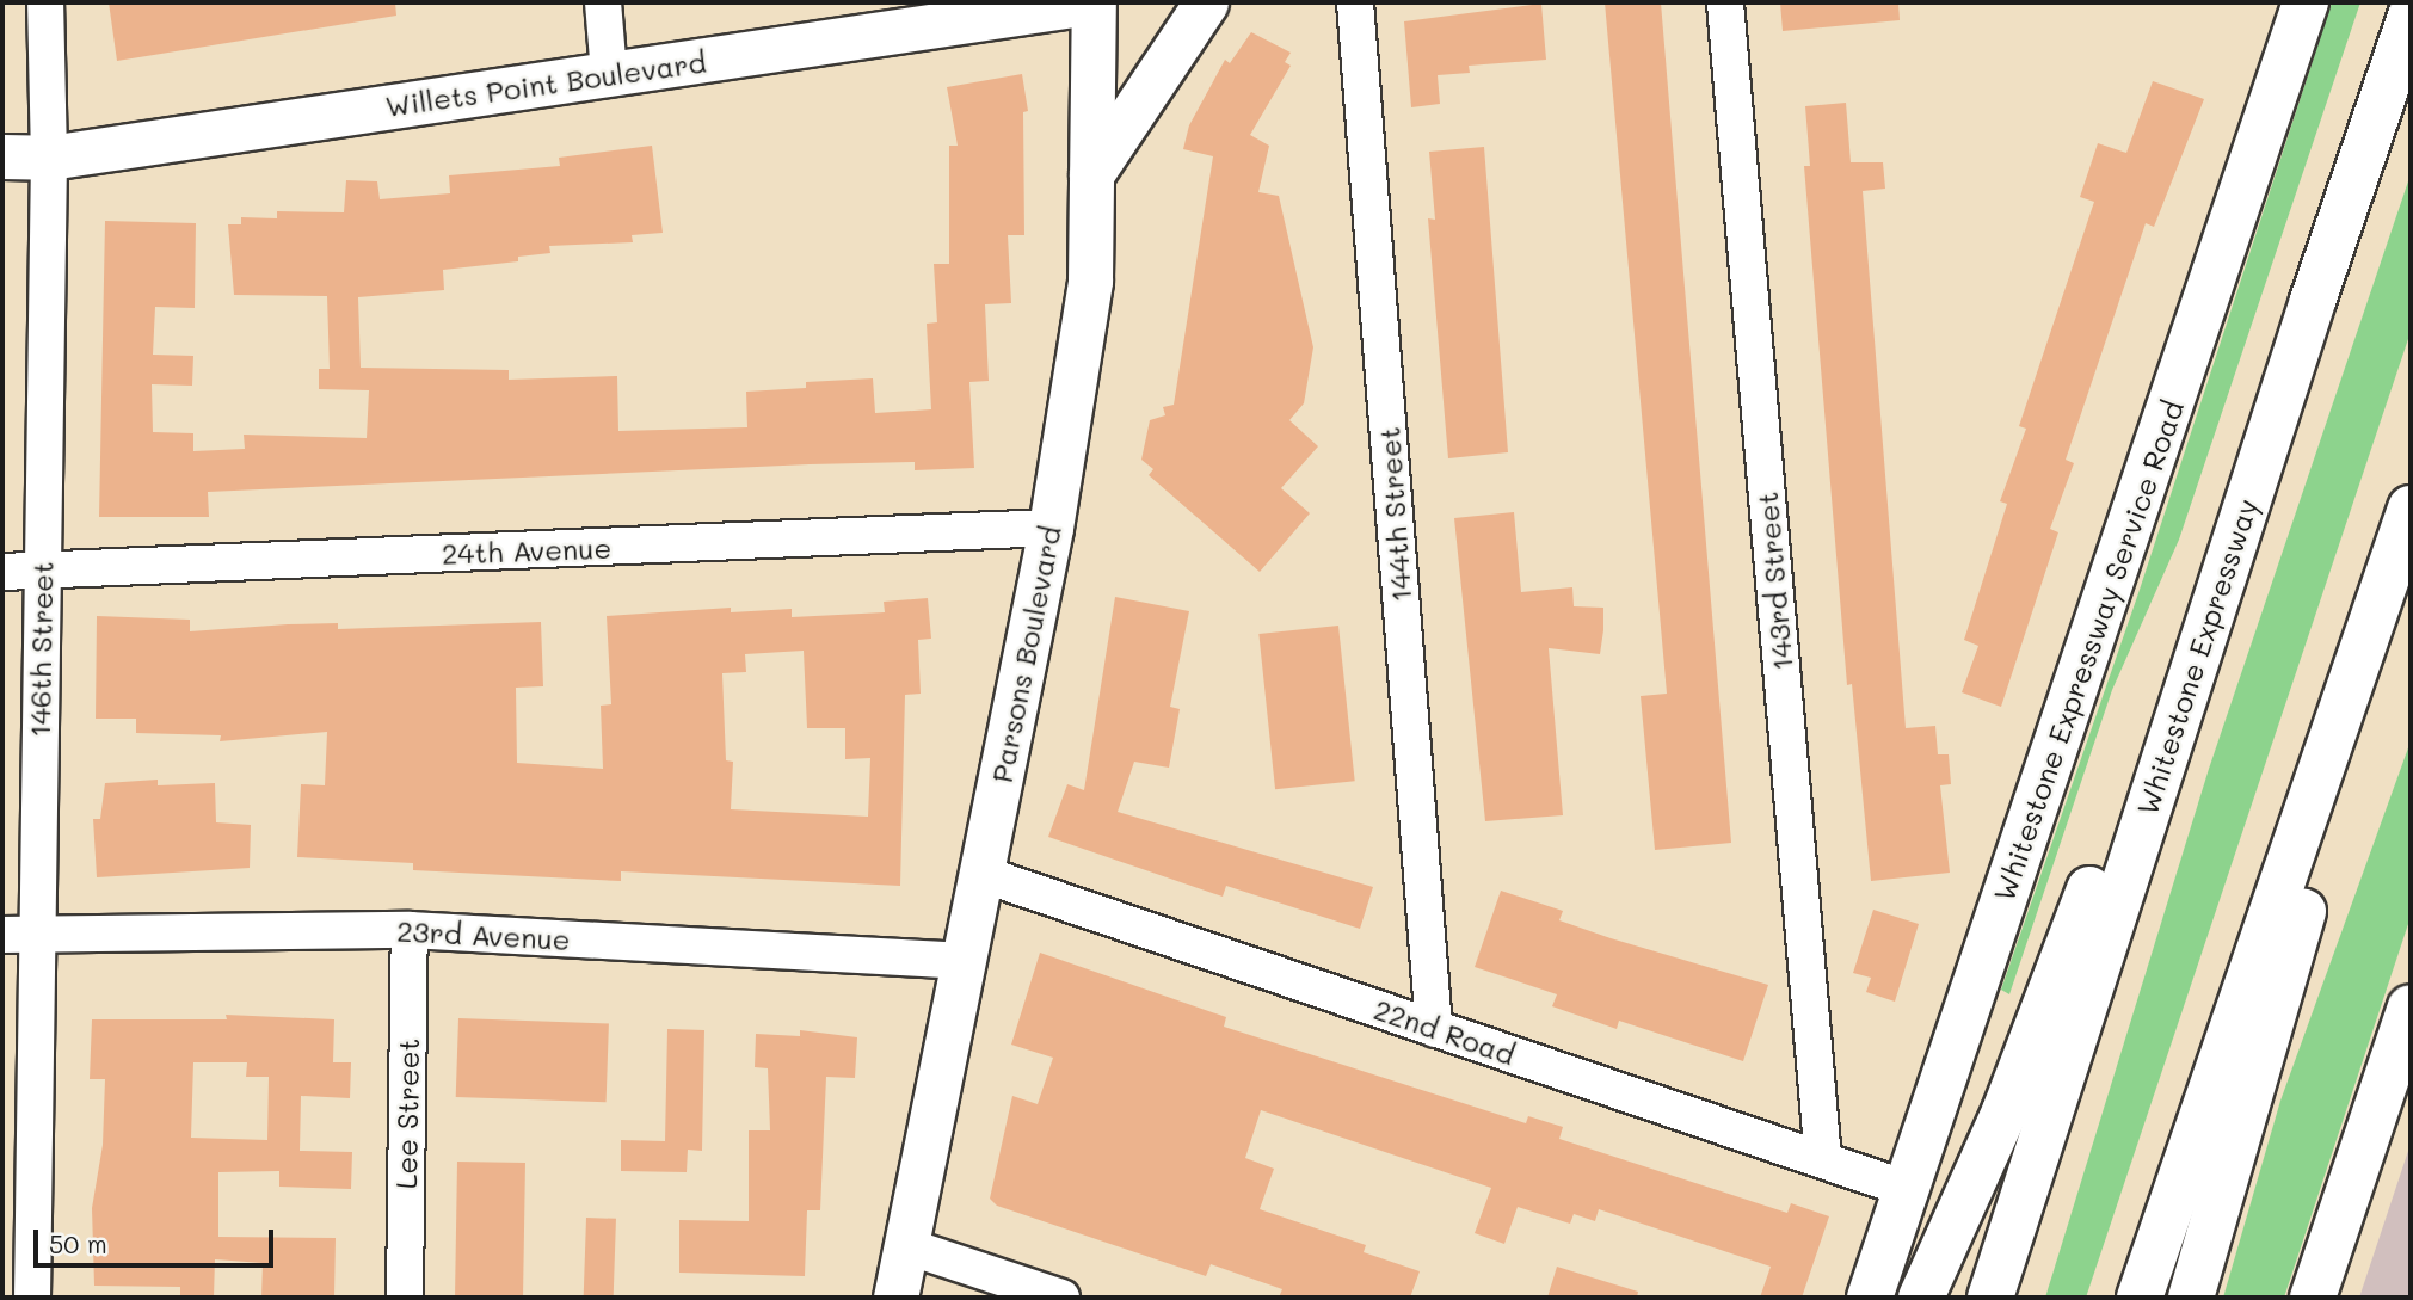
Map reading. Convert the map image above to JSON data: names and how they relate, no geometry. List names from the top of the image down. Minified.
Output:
{"streets":{"main road":["Whitestone Expressway Service Road","Whitestone Expressway"],"street":["Willets Point Boulevard","144th Street","24th Avenue","143rd Street","146th Street","Parsons Boulevard","23rd Avenue","22nd Road","Lee Street"]},"crossings":[["Willets Point Boulevard","146th Street"],["Willets Point Boulevard","Parsons Boulevard"],["144th Street","22nd Road"],["24th Avenue","146th Street"],["24th Avenue","Parsons Boulevard"],["143rd Street","22nd Road"],["146th Street","23rd Avenue"],["Whitestone Expressway Service Road","22nd Road"],["Parsons Boulevard","23rd Avenue"],["Parsons Boulevard","22nd Road"],["23rd Avenue","Lee Street"]],"scale_bar":"50 m"}
